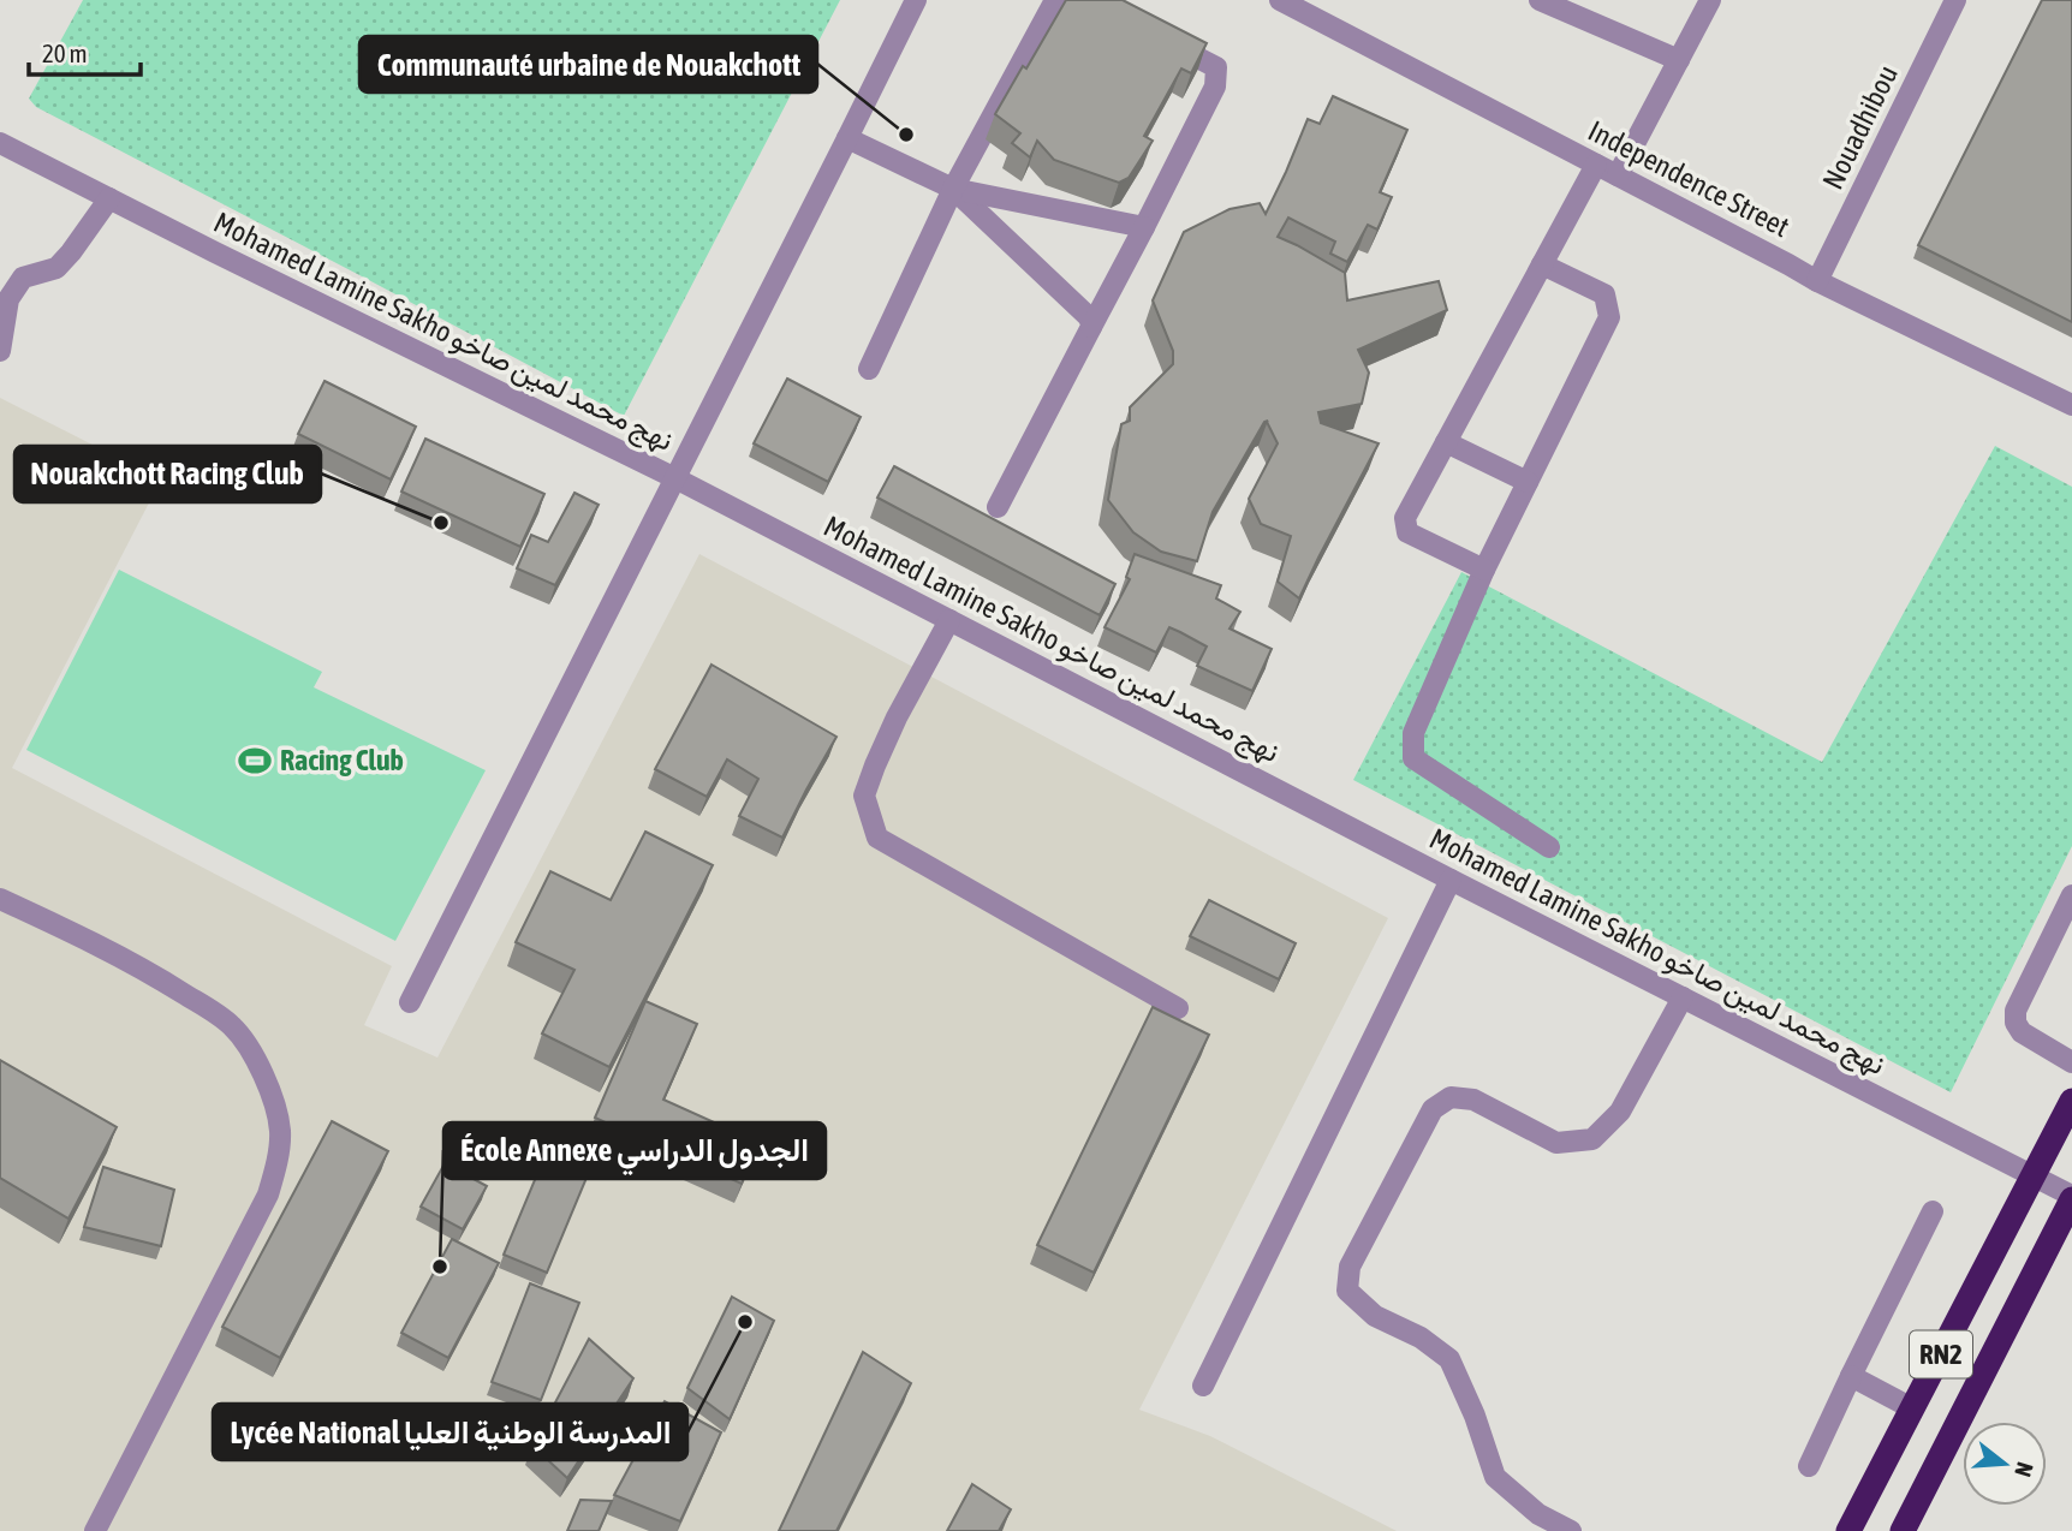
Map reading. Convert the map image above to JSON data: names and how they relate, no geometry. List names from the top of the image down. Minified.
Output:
{"streets":{"highway":["RN2"],"street":["Nouadhibou","Independence Street","Mohamed Lamine Sakho نهج محمد لمين صاخو"]},"crossings":[["Nouadhibou","Independence Street"],["Mohamed Lamine Sakho نهج محمد لمين صاخو","RN2"]],"places":{"other":["Communauté urbaine de Nouakchott","Nouakchott Racing Club","École Annexe الجدول الدراسي","Lycée National المدرسة الوطنية العليا"],"sports":["Racing Club"]},"scale_bar":"20 m","north":"right"}
